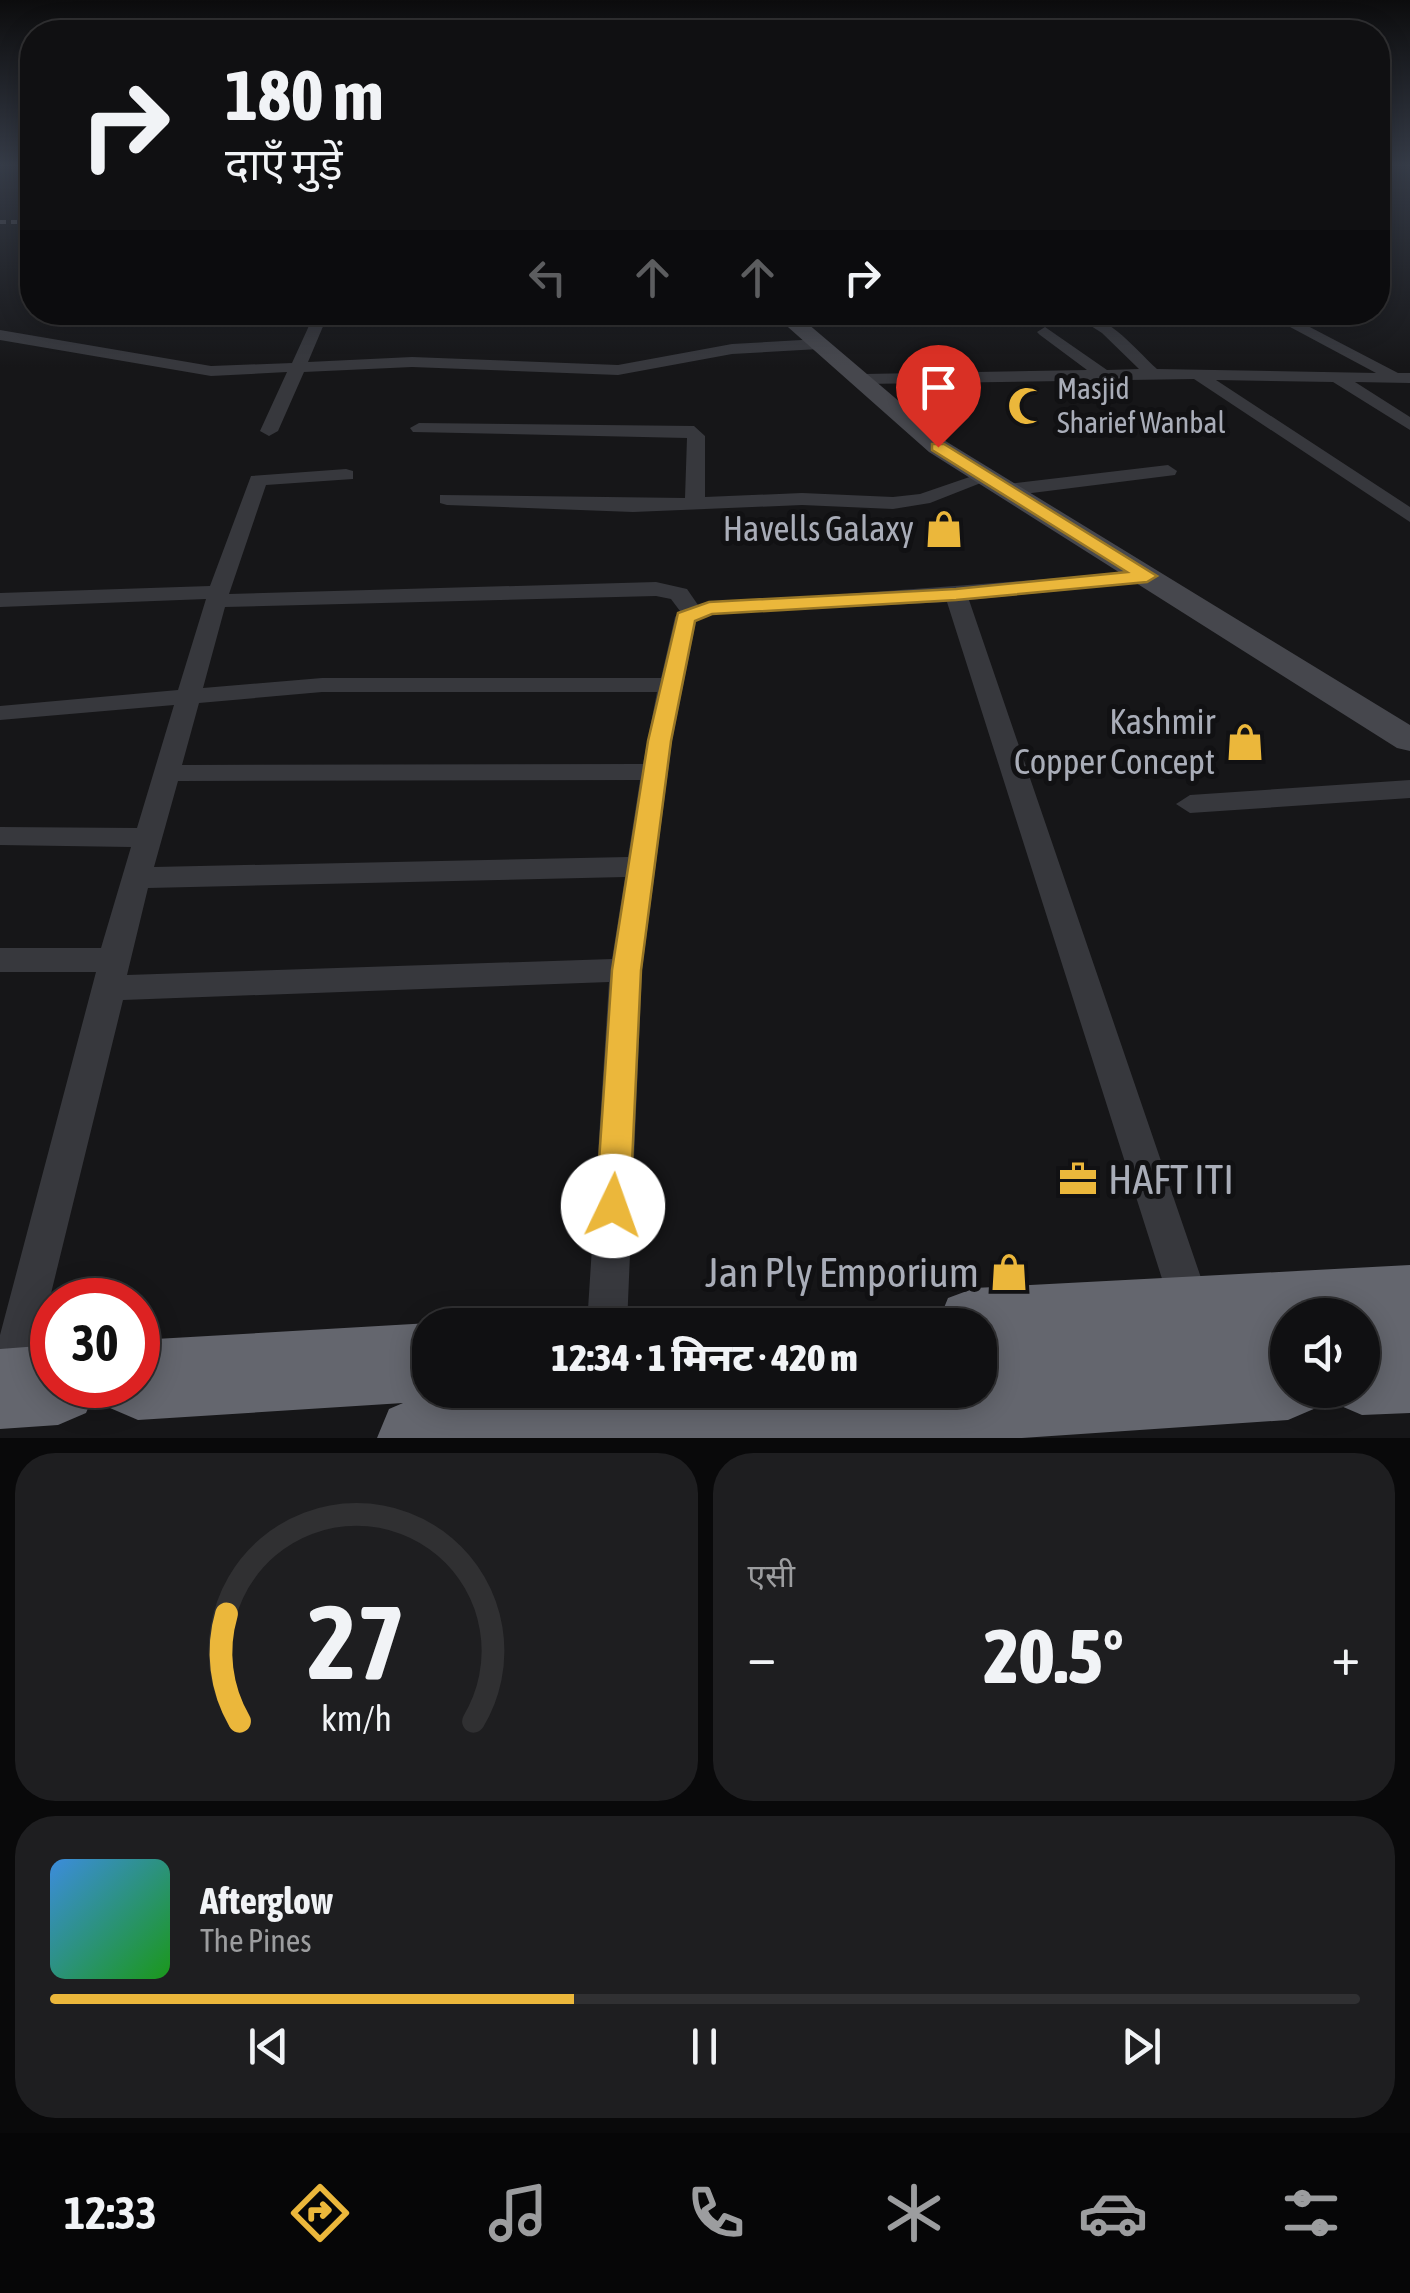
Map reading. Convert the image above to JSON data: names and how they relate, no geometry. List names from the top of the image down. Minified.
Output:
{"places":{"mosque":["Masjid Sharief Wanbal"],"shop":["Havells Galaxy","Kashmir Copper Concept","Jan Ply Emporium"],"office":["HAFT ITI"]},"page":{"turn":["180 m","दाएँ मुड़ें"],"limit":"30","trip":"12:34 · 1 मिनट · 420 m","tile":"एसी","heat":["−","20.5°","+"],"song":["Afterglow","The Pines"],"tabs":"12:33","gauge":["27","km/h"]}}
